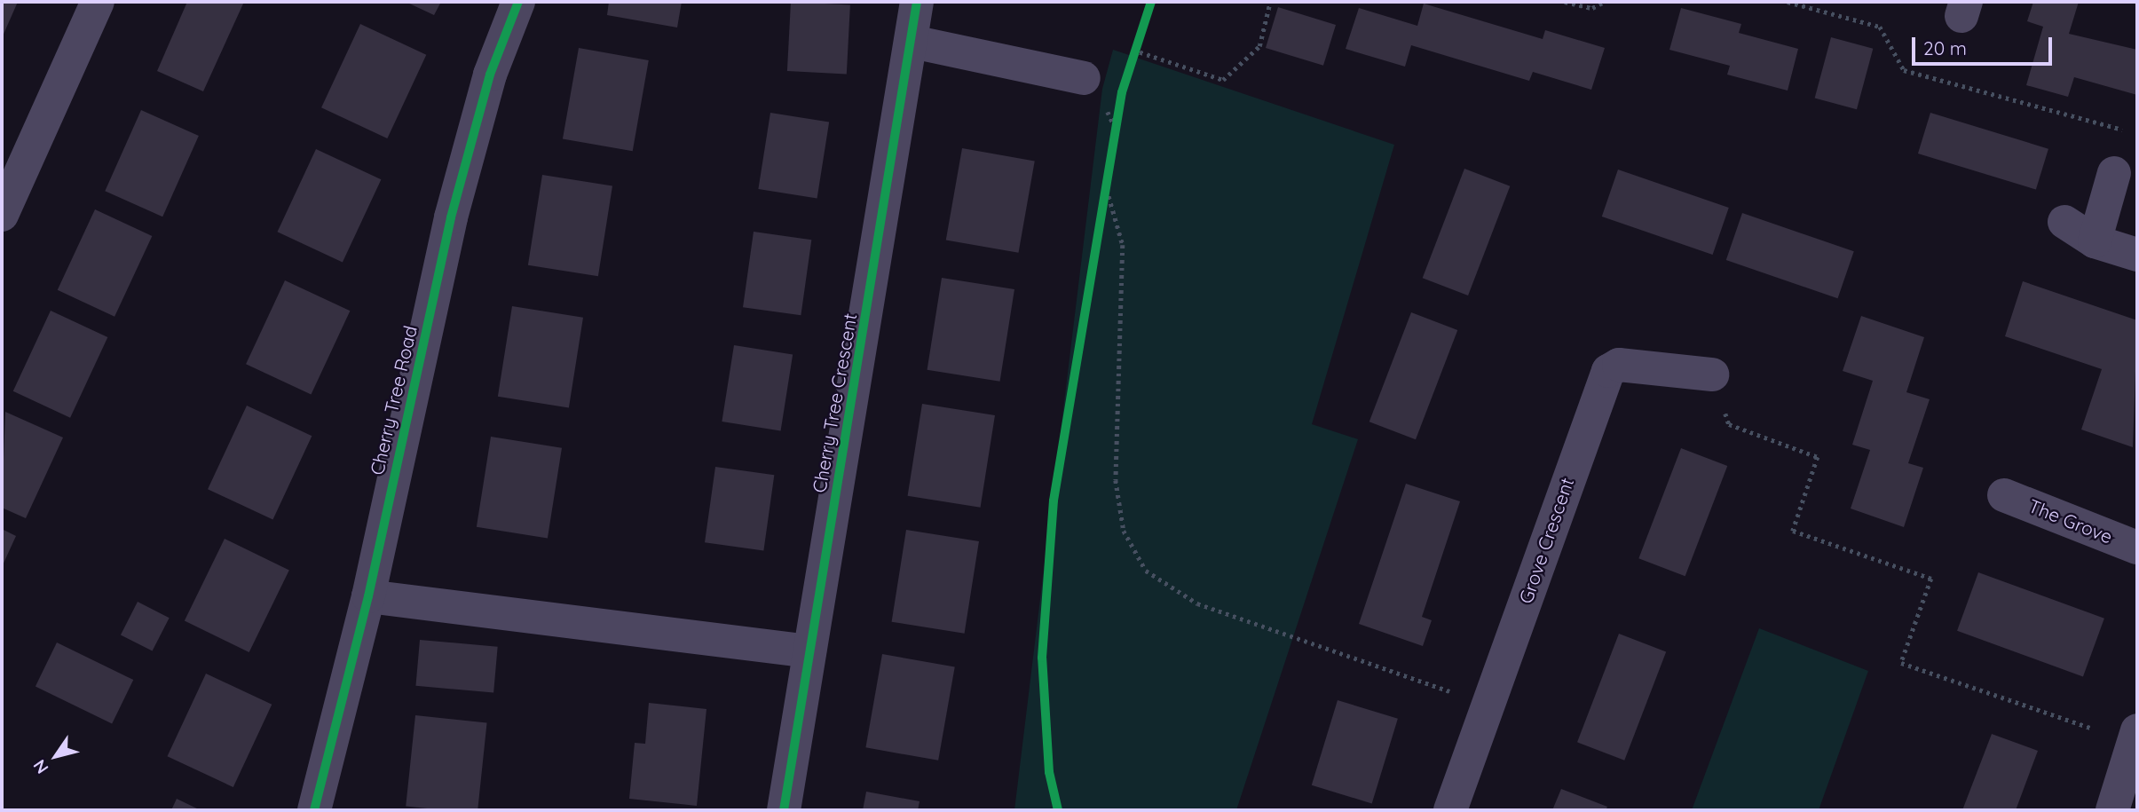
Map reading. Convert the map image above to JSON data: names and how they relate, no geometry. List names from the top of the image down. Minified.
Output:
{"streets":{"street":["Cherry Tree Road","Cherry Tree Crescent","The Grove","Grove Crescent"]},"scale_bar":"20 m","north":"bottom left"}
